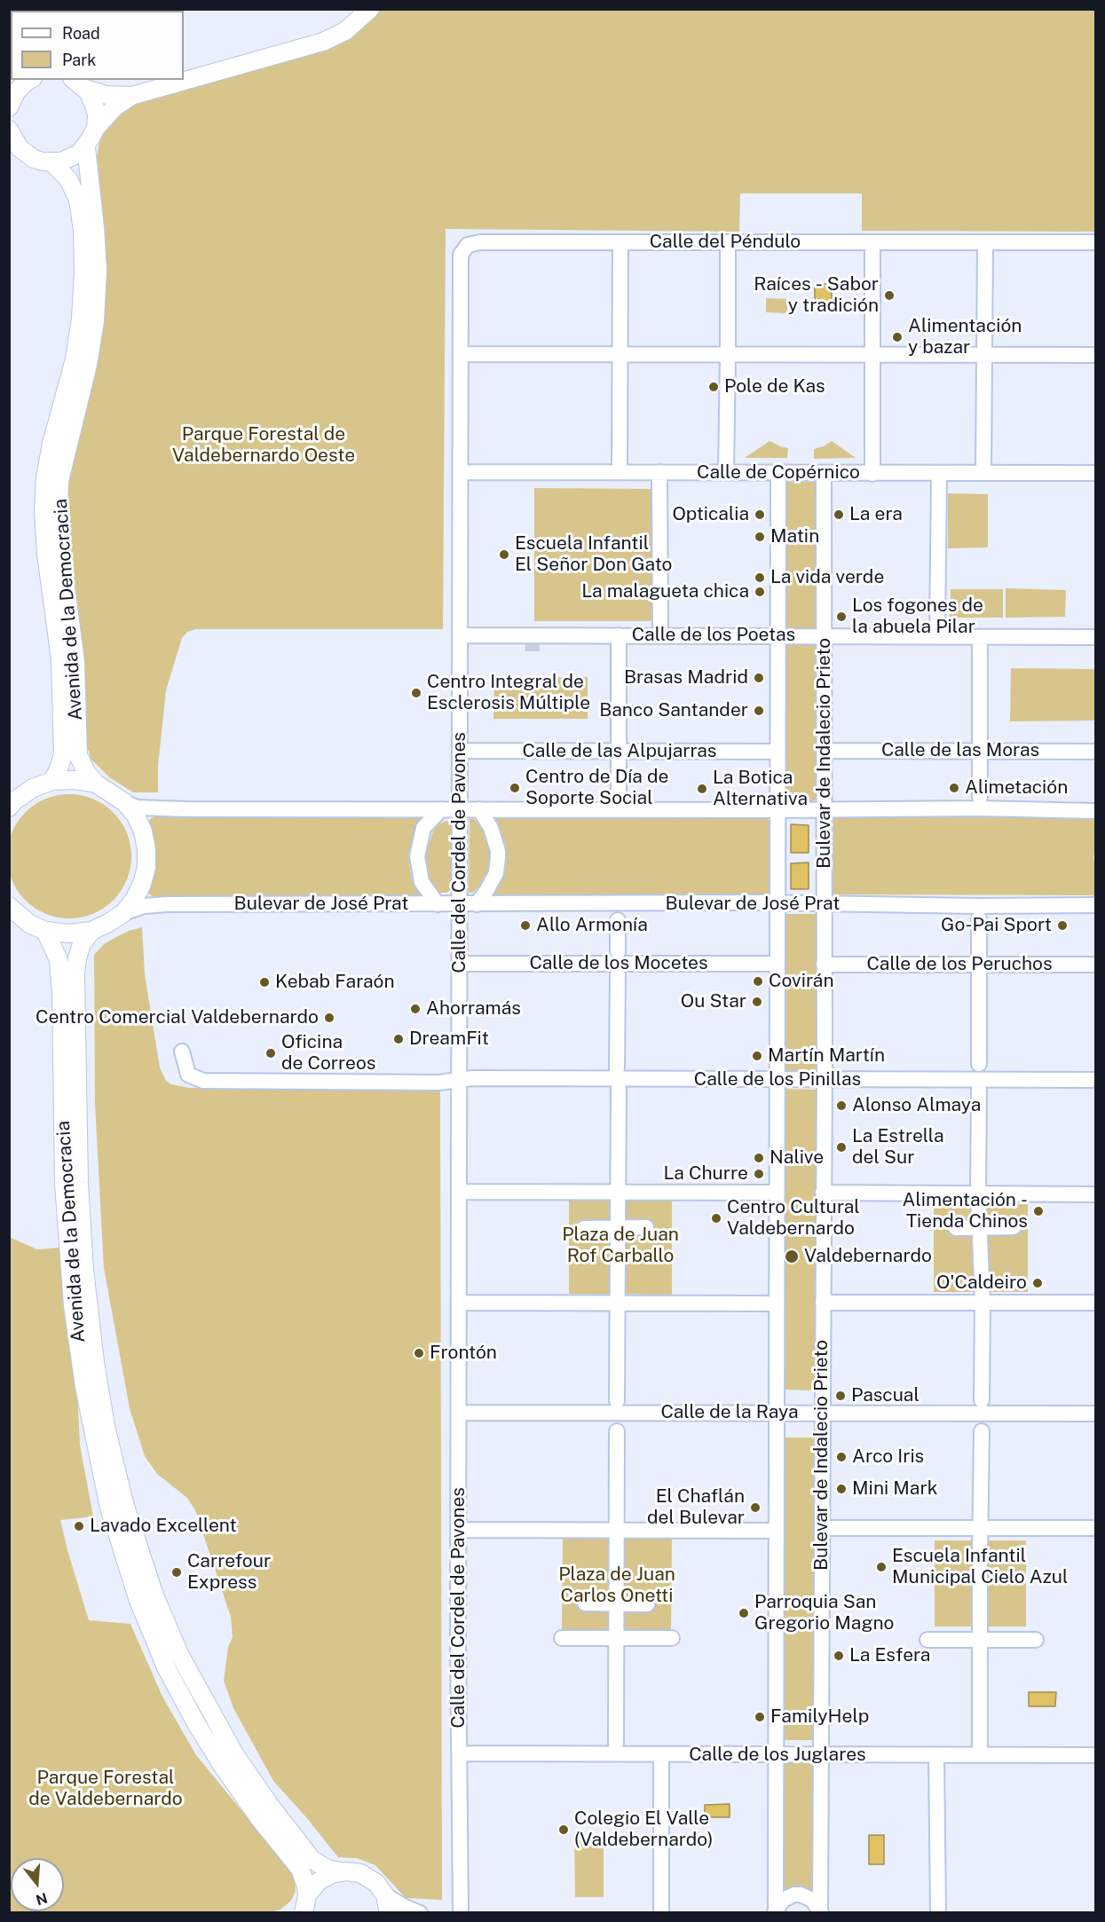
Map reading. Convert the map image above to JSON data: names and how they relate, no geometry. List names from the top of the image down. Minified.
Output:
{"streets":{"main road":["Avenida de la Democracia"],"street":["Calle del Péndulo","Calle de Copérnico","Calle de los Poetas","Calle de las Moras","Calle de las Alpujarras","Bulevar de Indalecio Prieto","Calle del Cordel de Pavones","Bulevar de José Prat","Calle de los Mocetes","Calle de los Peruchos","Calle de los Pinillas","Calle de la Raya","Calle de los Juglares"]},"crossings":[["Calle del Péndulo","Calle del Cordel de Pavones"],["Calle de Copérnico","Bulevar de Indalecio Prieto"],["Calle de Copérnico","Calle del Cordel de Pavones"],["Calle de los Poetas","Bulevar de Indalecio Prieto"],["Calle de los Poetas","Calle del Cordel de Pavones"],["Calle de las Moras","Bulevar de Indalecio Prieto"],["Calle de las Alpujarras","Calle del Cordel de Pavones"],["Bulevar de Indalecio Prieto","Bulevar de José Prat"],["Bulevar de Indalecio Prieto","Calle de los Peruchos"],["Bulevar de Indalecio Prieto","Calle de los Pinillas"],["Bulevar de Indalecio Prieto","Calle de la Raya"],["Bulevar de Indalecio Prieto","Calle de los Juglares"],["Calle del Cordel de Pavones","Bulevar de José Prat"],["Calle del Cordel de Pavones","Calle de los Mocetes"],["Calle del Cordel de Pavones","Calle de los Pinillas"],["Calle del Cordel de Pavones","Calle de la Raya"],["Calle del Cordel de Pavones","Calle de los Juglares"]],"parks":["Parque Forestal de Valdebernardo Oeste","Plaza de Juan Rof Carballo","Plaza de Juan Carlos Onetti","Parque Forestal de Valdebernardo"],"places":["Raíces - Sabor y tradición","Alimentación y bazar","Pole de Kas","Opticalia","La era","Matin","Escuela Infantil El Señor Don Gato","La vida verde","La malagueta chica","Los fogones de la abuela Pilar","Brasas Madrid","Centro Integral de Esclerosis Múltiple","Banco Santander","Centro de Día de Soporte Social","Alimetación","La Botica Alternativa","Allo Armonía","Go-Pai Sport","Covirán","Kebab Faraón","Ou Star","Ahorramás","Centro Comercial Valdebernardo","DreamFit","Oficina de Correos","Martín Martín","Alonso Almaya","La Estrella del Sur","Nalive","La Churre","Alimentación - Tienda Chinos","Centro Cultural Valdebernardo","Valdebernardo","O'Caldeiro","Frontón","Pascual","Arco Iris","Mini Mark","El Chaflán del Bulevar","Lavado Excellent","Escuela Infantil Municipal Cielo Azul","Carrefour Express","Parroquia San Gregorio Magno","La Esfera","FamilyHelp","Colegio El Valle (Valdebernardo)"],"legend":["Road","Park"],"north":"bottom"}
